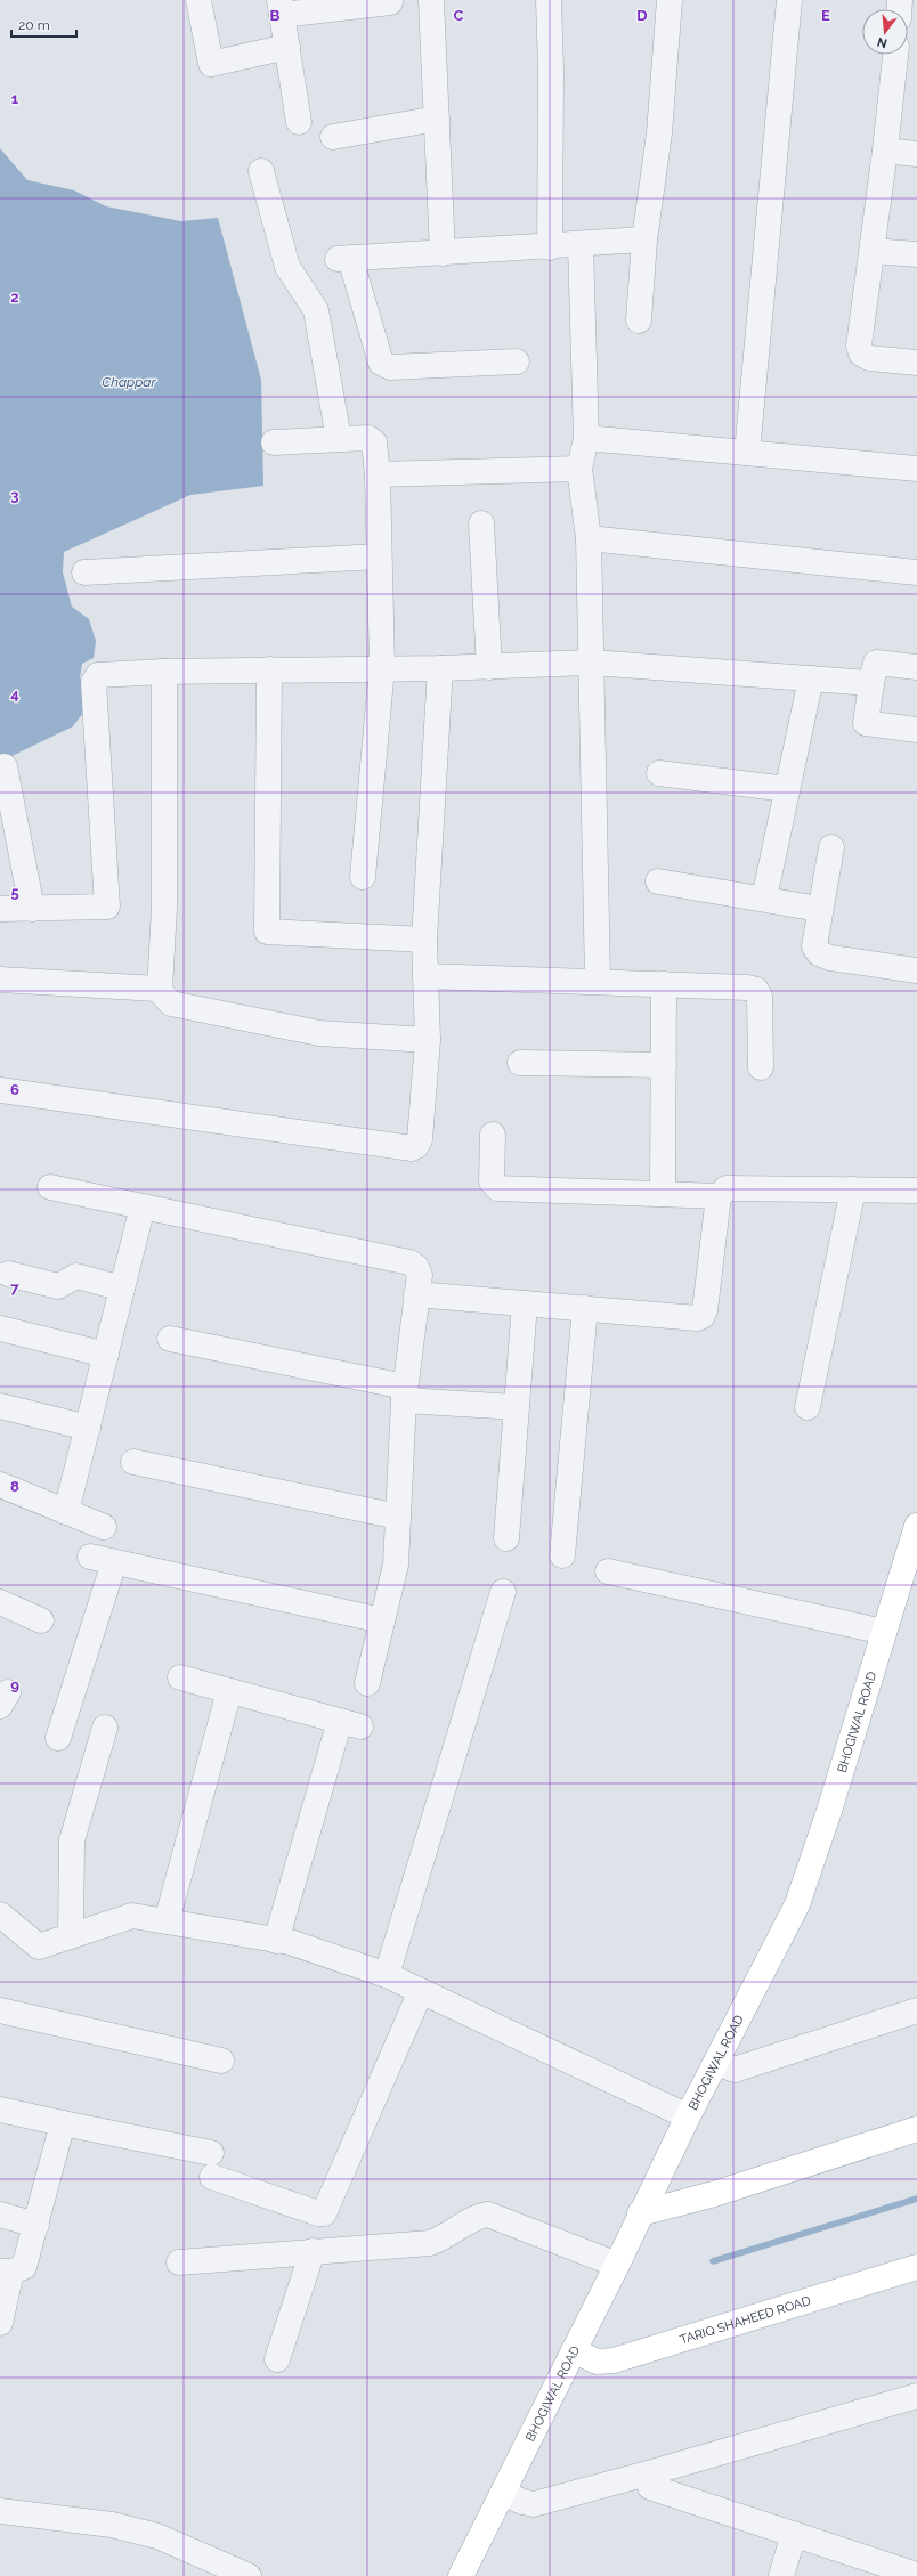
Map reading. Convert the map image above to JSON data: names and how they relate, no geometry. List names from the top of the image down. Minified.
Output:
{"streets":{"main road":["BHOGIWAL ROAD","TARIQ SHAHEED ROAD"]},"crossings":[["BHOGIWAL ROAD","TARIQ SHAHEED ROAD"]],"water":["Chappar"],"scale_bar":"20 m","north":"bottom","grid":{"columns":["B","C","D","E"],"rows":["1","2","3","4","5","6","7","8","9"]}}
